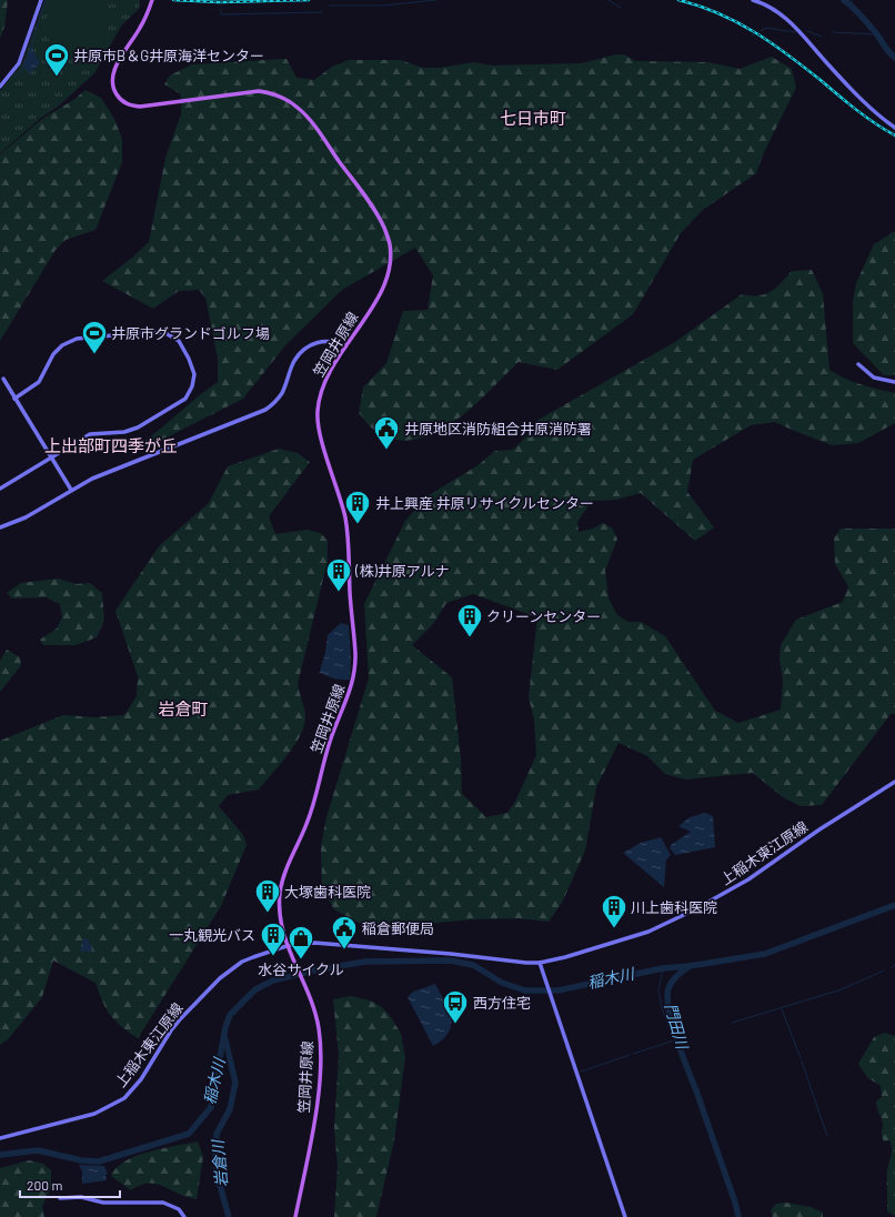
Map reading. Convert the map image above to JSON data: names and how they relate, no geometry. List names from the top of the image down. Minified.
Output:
{"streets":{"main road":["笠岡井原線"],"street":["上稲木東江原線"]},"crossings":[["笠岡井原線","上稲木東江原線"]],"districts":["七日市町","上出部町四季が丘","岩倉町"],"water":["稲木川","門田川","岩倉川"],"places":{"sports":["井原市B＆G井原海洋センター","井原市グランドゴルフ場"],"public building":["井原地区消防組合井原消防署","稲倉郵便局"],"building":["井上興産 井原リサイクルセンター","(株)井原アルナ","クリーンセンター","大塚歯科医院","川上歯科医院","一丸観光バス"],"shop":["水谷サイクル"],"bus stop":["西方住宅"]},"scale_bar":"200 m"}
